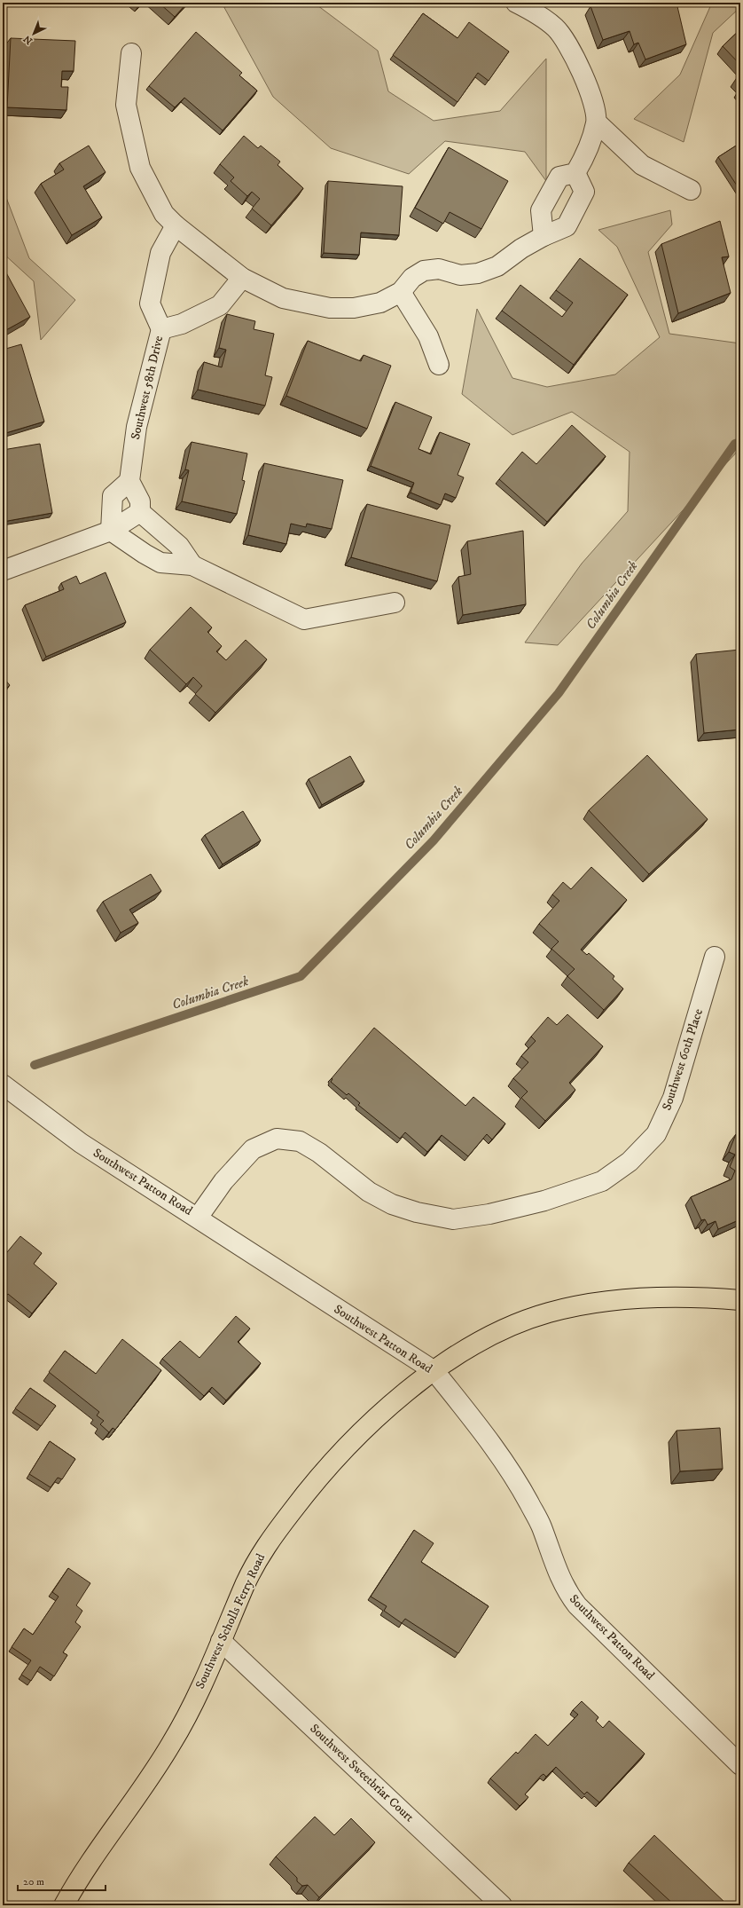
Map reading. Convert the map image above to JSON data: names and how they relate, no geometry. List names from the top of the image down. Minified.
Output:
{"streets":{"main road":["Southwest Scholls Ferry Road"],"street":["Southwest 58th Drive","Southwest 60th Place","Southwest Patton Road","Southwest Sweetbriar Court"]},"crossings":[["Southwest 60th Place","Southwest Patton Road"],["Southwest Patton Road","Southwest Scholls Ferry Road"],["Southwest Scholls Ferry Road","Southwest Sweetbriar Court"]],"water":["Columbia Creek"],"scale_bar":"20 m","north":"bottom left"}
